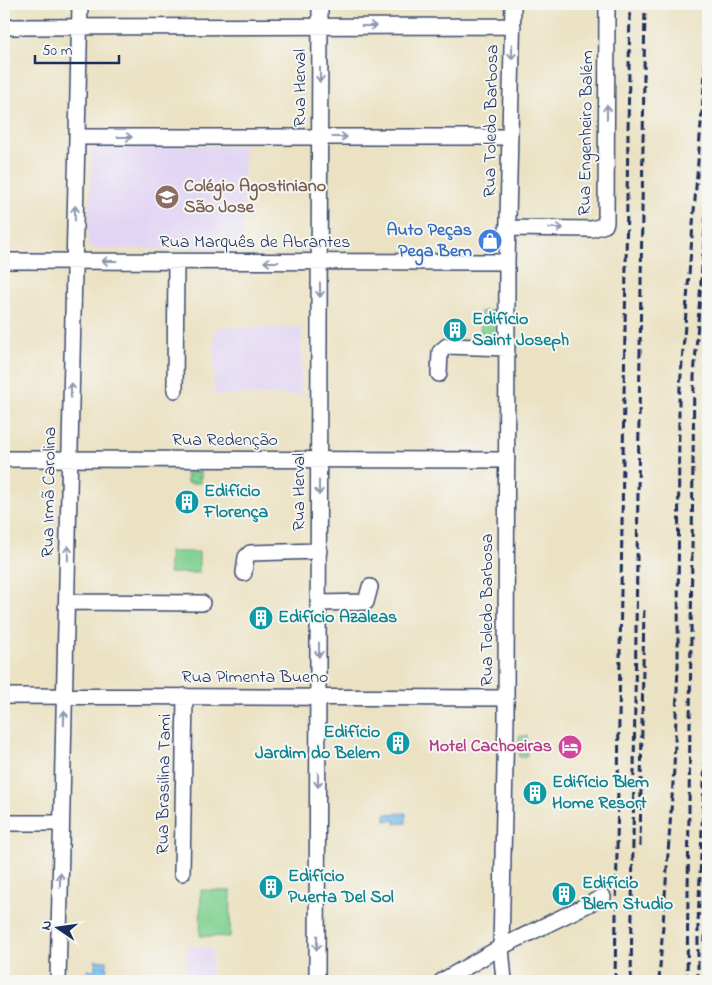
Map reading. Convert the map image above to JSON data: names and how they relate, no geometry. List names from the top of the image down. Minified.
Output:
{"streets":{"street":["Rua Herval","Rua Toledo Barbosa","Rua Engenheiro Balém","Rua Marquês de Abrantes","Rua Redenção","Rua Irmã Carolina","Rua Pimenta Bueno","Rua Brasilina Tami"]},"crossings":[["Rua Herval","Rua Marquês de Abrantes"],["Rua Herval","Rua Redenção"],["Rua Herval","Rua Pimenta Bueno"],["Rua Toledo Barbosa","Rua Engenheiro Balém"],["Rua Toledo Barbosa","Rua Marquês de Abrantes"],["Rua Toledo Barbosa","Rua Redenção"],["Rua Toledo Barbosa","Rua Pimenta Bueno"],["Rua Marquês de Abrantes","Rua Irmã Carolina"],["Rua Redenção","Rua Irmã Carolina"],["Rua Irmã Carolina","Rua Pimenta Bueno"],["Rua Pimenta Bueno","Rua Brasilina Tami"]],"one_way":["Rua Herval","Rua Irmã Carolina"],"places":{"school or university":["Colégio Agostiniano São Jose"],"shop":["Auto Peças Pega Bem"],"building":["Edifício Saint Joseph","Edifício Florença","Edifício Azaleas","Edifício Jardim do Belem","Edifício Blem Home Resort","Edifício Puerta Del Sol","Edifício Blem Studio"],"hotel":["Motel Cachoeiras"]},"scale_bar":"50 m","north":"left"}
